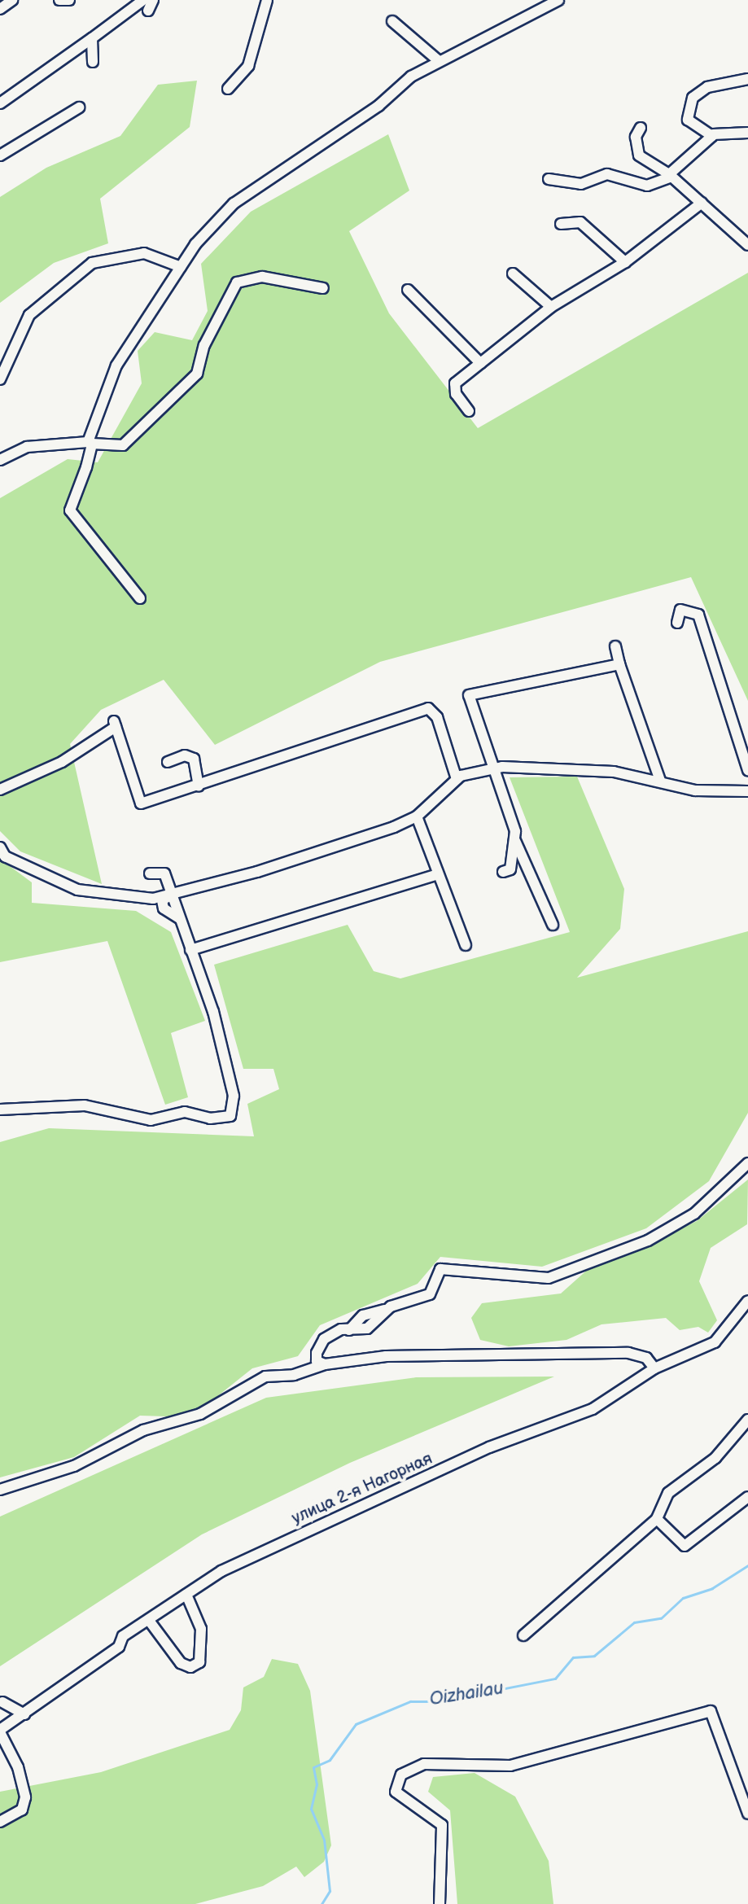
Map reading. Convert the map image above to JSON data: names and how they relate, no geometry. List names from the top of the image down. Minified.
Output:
{"streets":{"street":["улица 2-я Нагорная"]},"water":["Oizhailau"]}
